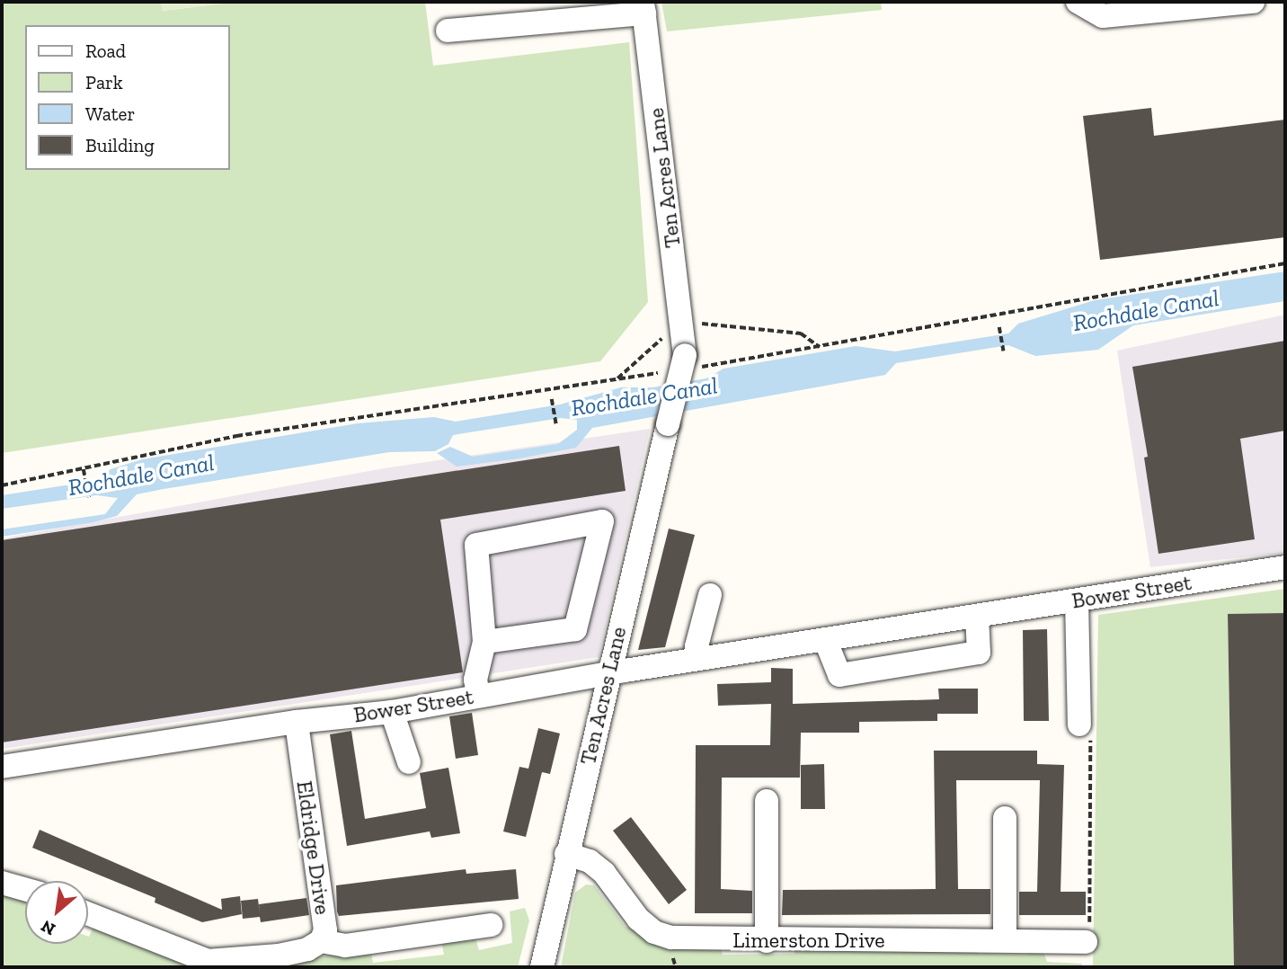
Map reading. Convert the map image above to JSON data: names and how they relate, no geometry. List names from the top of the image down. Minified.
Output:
{"streets":{"street":["Ten Acres Lane","Bower Street","Eldridge Drive","Limerston Drive"]},"crossings":[["Ten Acres Lane","Bower Street"],["Ten Acres Lane","Limerston Drive"],["Bower Street","Eldridge Drive"]],"water":["Rochdale Canal"],"legend":["Road","Park","Water","Building"],"north":"bottom left"}
